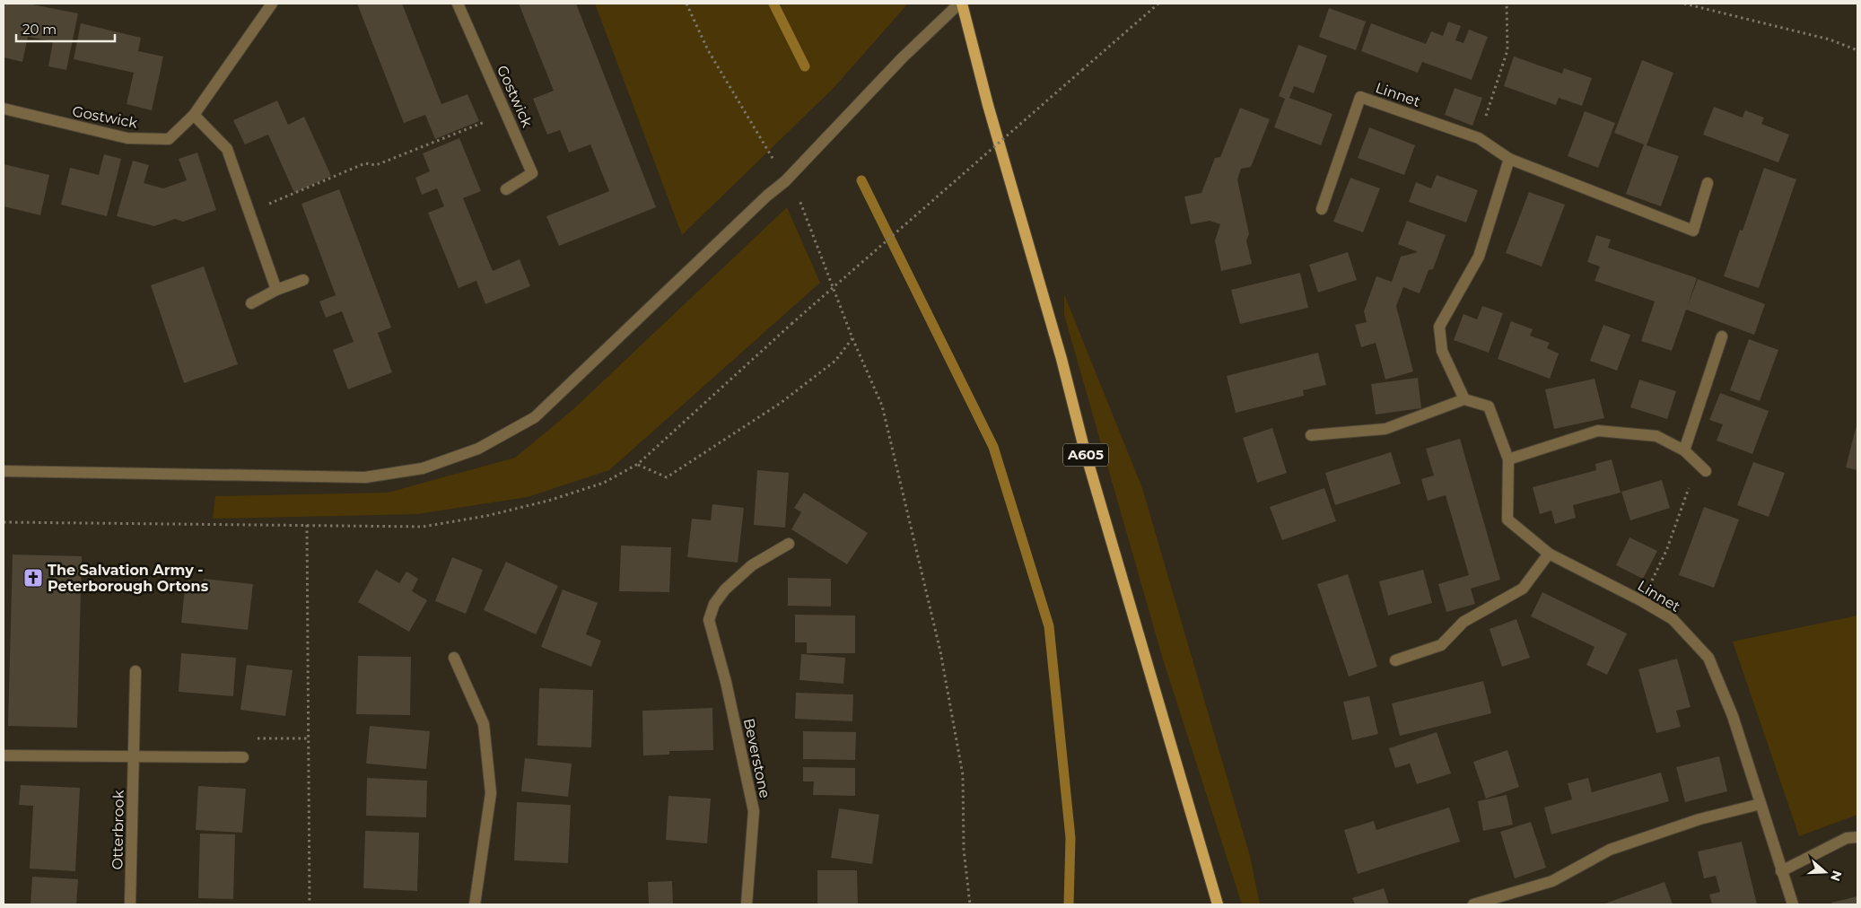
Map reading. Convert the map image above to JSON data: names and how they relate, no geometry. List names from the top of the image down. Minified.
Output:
{"streets":{"main road":["A605"],"street":["Linnet","Gostwick","Beverstone","Otterbrook"]},"places":{"church":["The Salvation Army - Peterborough Ortons"]},"scale_bar":"20 m","north":"right"}
